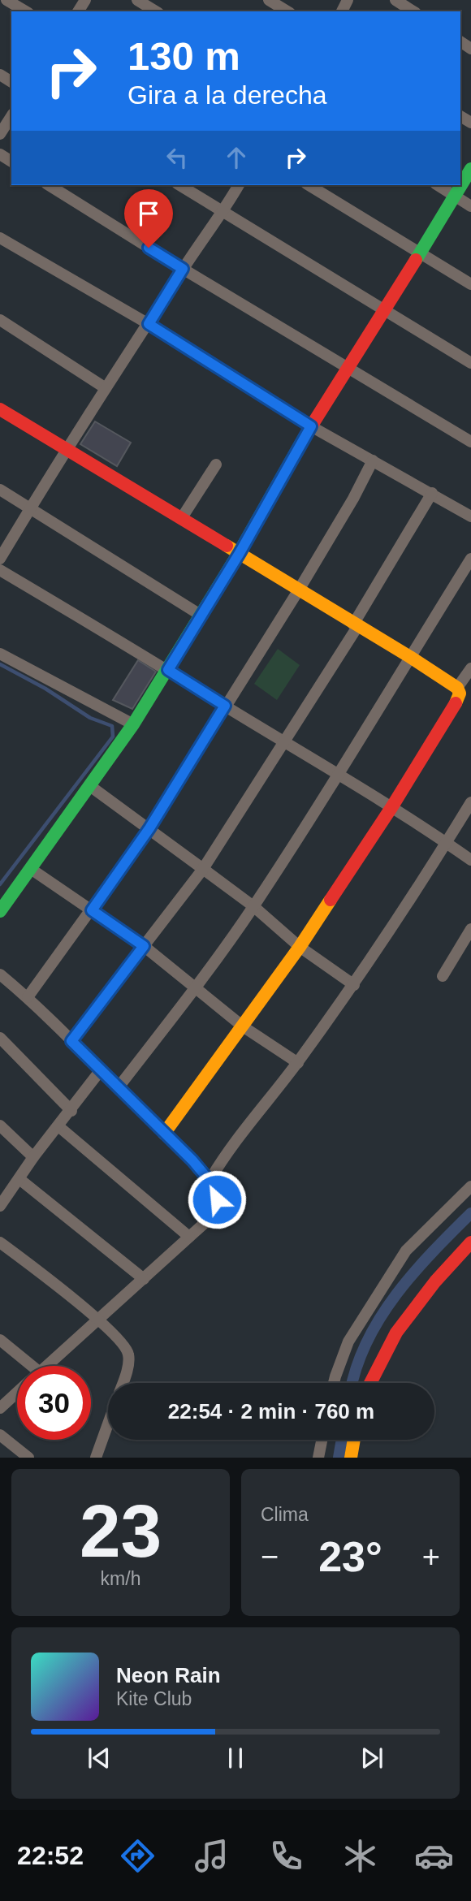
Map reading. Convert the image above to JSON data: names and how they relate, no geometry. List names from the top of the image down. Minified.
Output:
{"page":{"turn":["130 m","Gira a la derecha"],"limit":"30","trip":"22:54 · 2 min · 760 m","tile":[["23","km/h"],"Clima"],"heat":["−","23°","+"],"song":["Neon Rain","Kite Club"],"tabs":"22:52"}}
